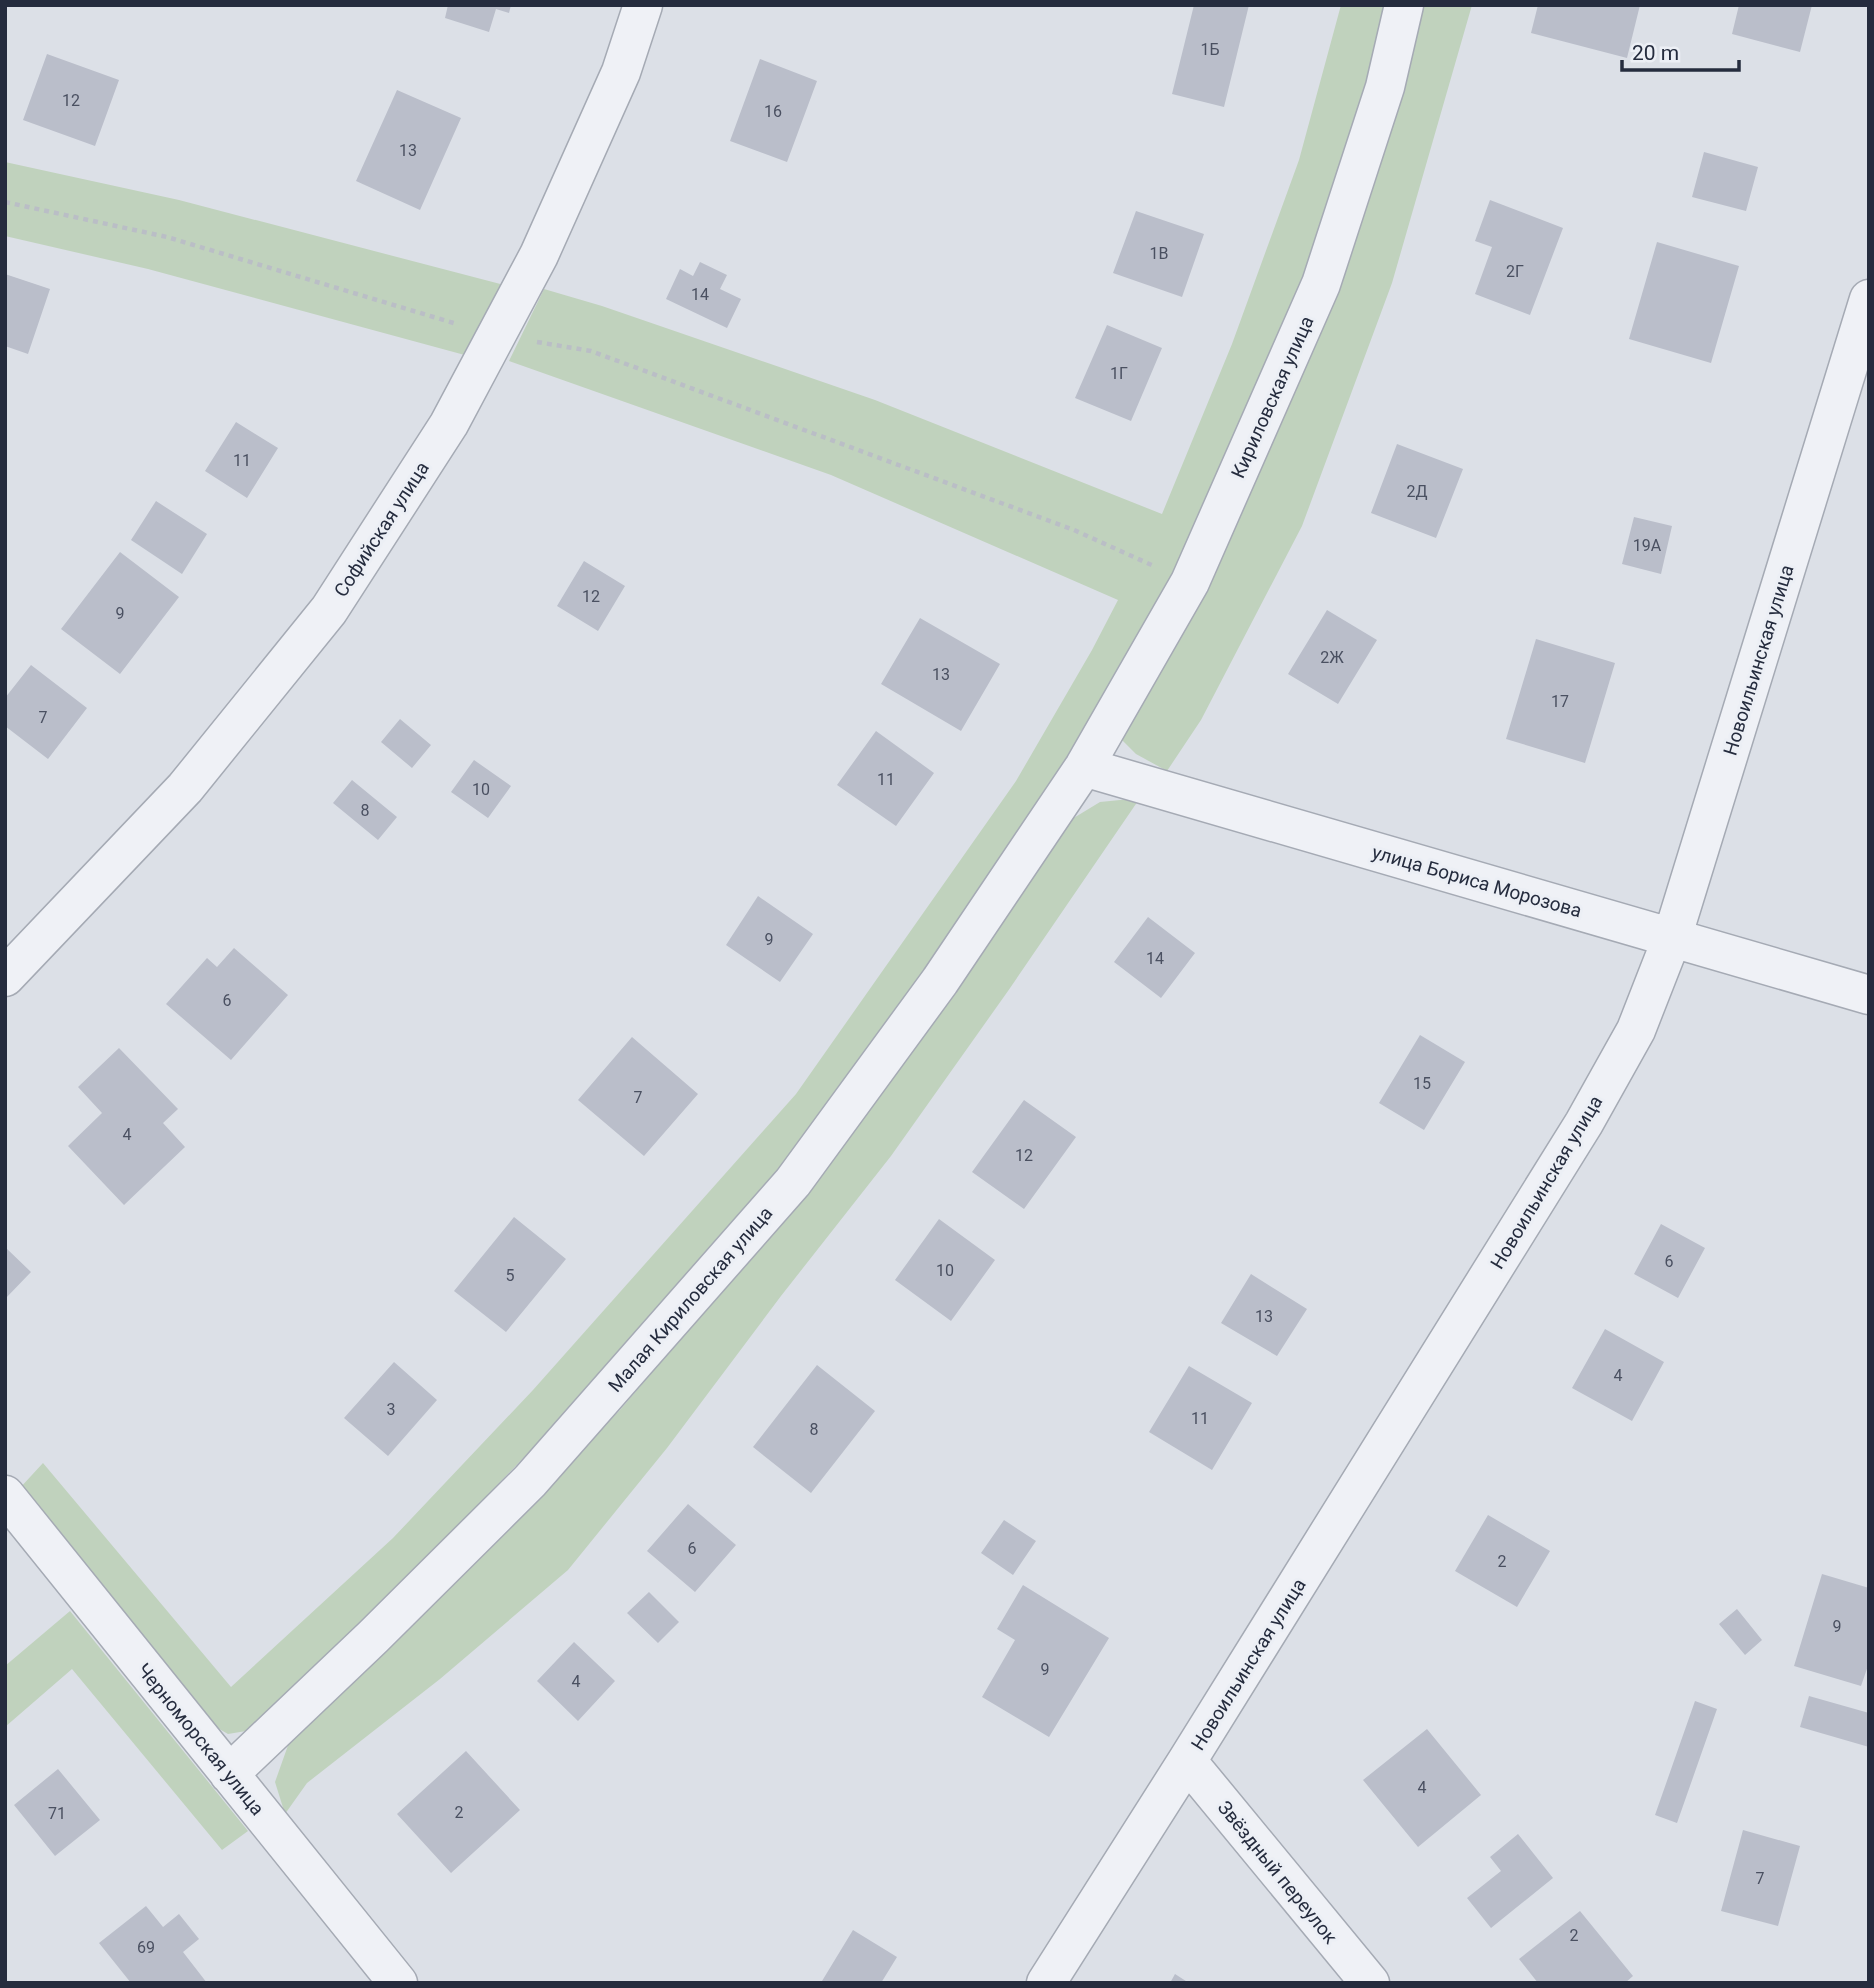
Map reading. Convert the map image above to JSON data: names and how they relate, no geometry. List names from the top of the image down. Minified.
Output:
{"streets":{"street":["Кириловская улица","Софийская улица","Новоильинская улица","улица Бориса Морозова","Малая Кириловская улица","Черноморская улица","Звёздный переулок"]},"crossings":[["Кириловская улица","улица Бориса Морозова"],["Кириловская улица","Малая Кириловская улица"],["Новоильинская улица","улица Бориса Морозова"],["Новоильинская улица","Звёздный переулок"],["улица Бориса Морозова","Малая Кириловская улица"],["Малая Кириловская улица","Черноморская улица"]],"house_numbers":["1Б","12","16","13","1В","2Г","14","1Г","11","2Д","19А","12","9","2Ж","13","17","7","11","10","8","9","14","6","15","7","4","12","6","10","5","13","4","3","11","8","6","2","9","9","4","4","2","71","7","2","69"],"scale_bar":"20 m"}
